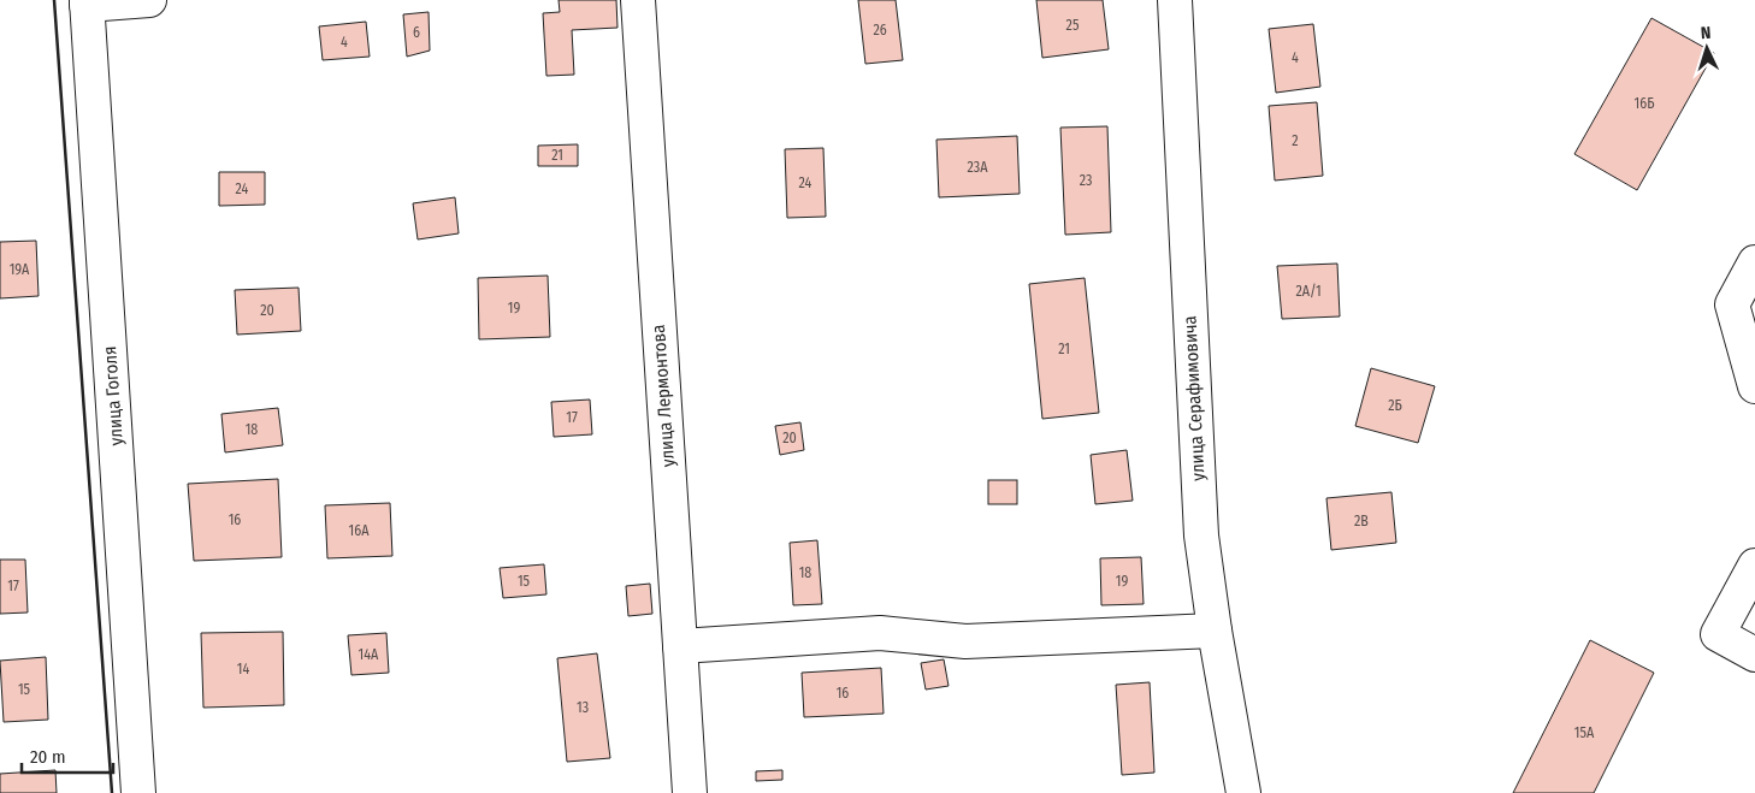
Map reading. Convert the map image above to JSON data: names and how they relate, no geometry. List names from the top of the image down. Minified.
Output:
{"streets":{"street":["улица Гоголя","улица Лермонтова","улица Серафимовича"]},"house_numbers":["25","26","6","4","4","16Б","2","21","23А","23","24","24","19А","2А/1","19","20","21","2Б","17","18","20","16","2В","16А","18","15","19","17","14А","14","15","16","13","15А"],"scale_bar":"20 m","north":"top"}
